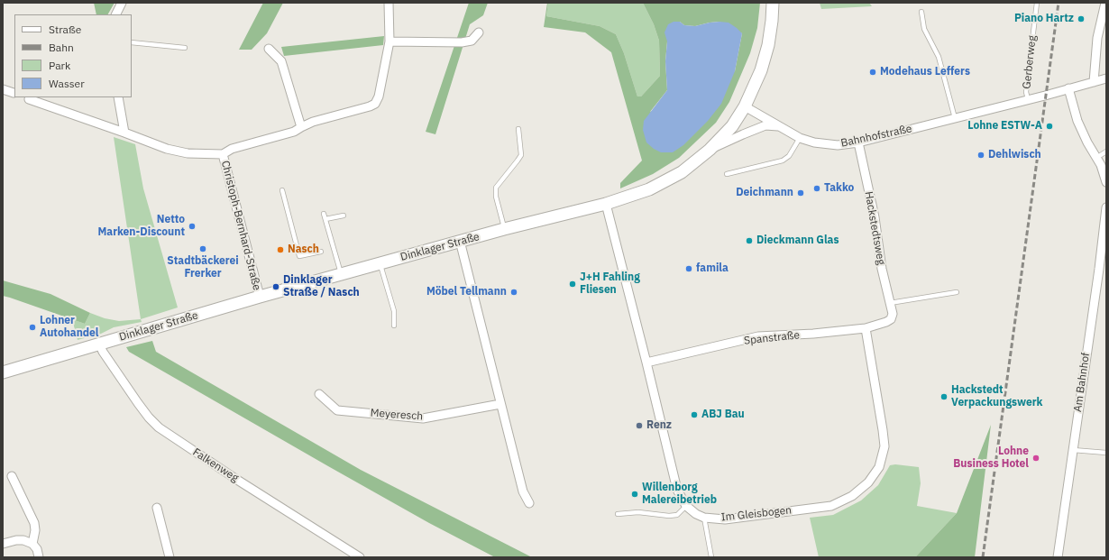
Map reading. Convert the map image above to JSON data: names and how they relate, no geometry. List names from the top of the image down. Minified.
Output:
{"streets":{"main road":["Dinklager Straße"],"street":["Bahnhofstraße","Christoph-Bernhard-Straße","Hackstedtsweg","Spanstraße","Am Bahnhof","Meyeresch","Falkenweg","Im Gleisbogen"],"lane":["Gerberweg"]},"crossings":[["Gerberweg","Bahnhofstraße"],["Bahnhofstraße","Hackstedtsweg"],["Bahnhofstraße","Dinklager Straße"],["Christoph-Bernhard-Straße","Dinklager Straße"],["Hackstedtsweg","Spanstraße"],["Dinklager Straße","Falkenweg"],["Dinklager Straße","Im Gleisbogen"],["Spanstraße","Im Gleisbogen"]],"places":["Piano Hartz","Modehaus Leffers","Lohne ESTW-A","Dehlwisch","Takko","Deichmann","Netto Marken-Discount","Dieckmann Glas","Stadtbäckerei Frerker","Nasch","famila","J+H Fahling Fliesen","Dinklager Straße / Nasch","Möbel Tellmann","Lohner Autohandel","Hackstedt Verpackungswerk","ABJ Bau","Renz","Lohne Business Hotel","Willenborg Malereibetrieb"],"legend":["Straße","Bahn","Park","Wasser"]}
